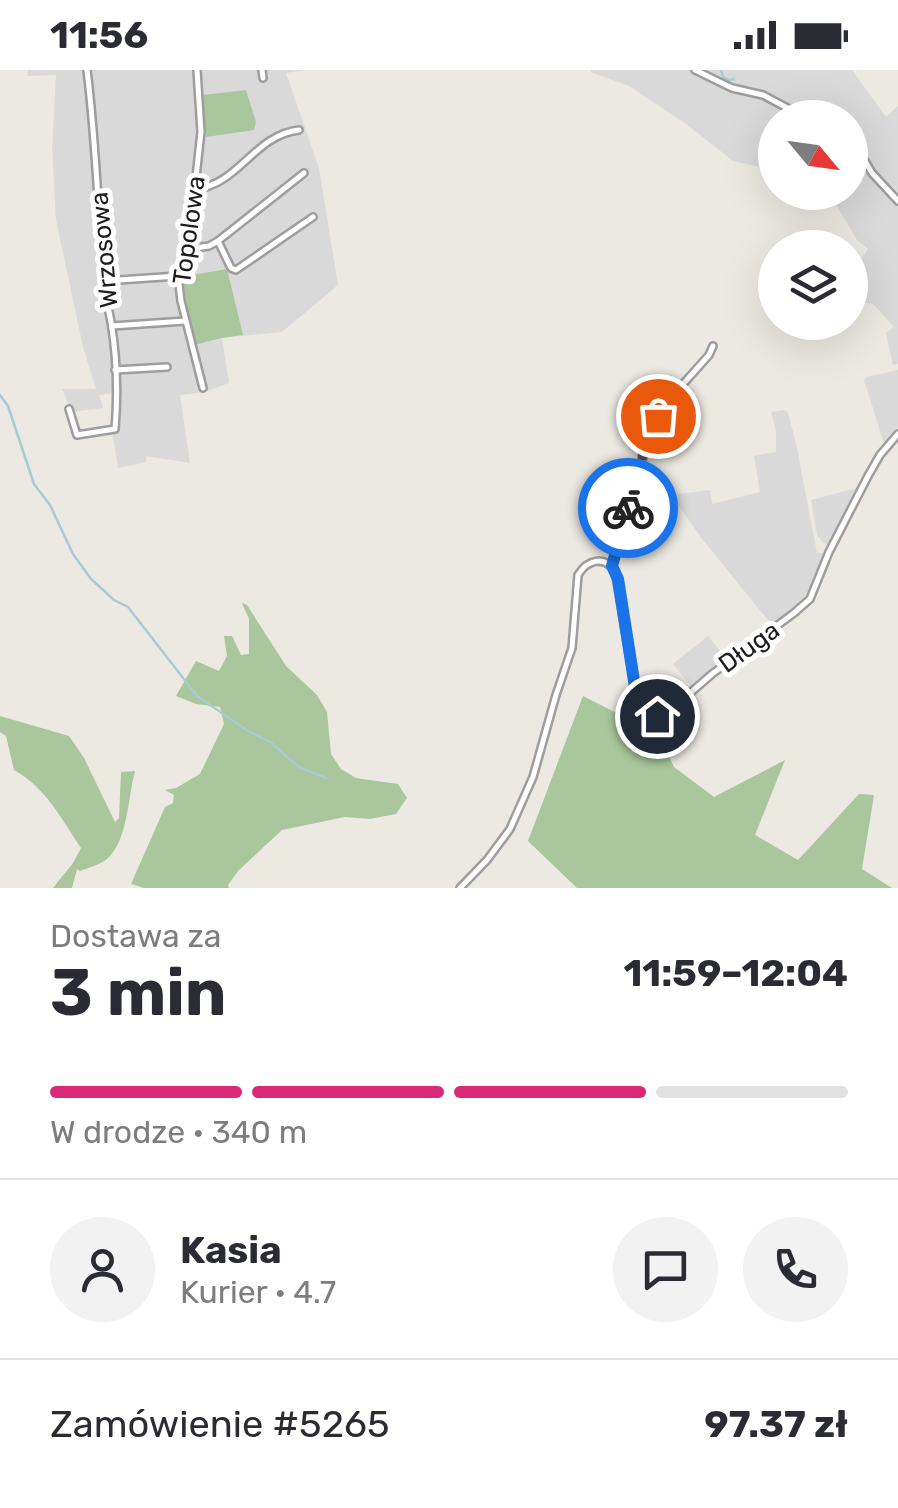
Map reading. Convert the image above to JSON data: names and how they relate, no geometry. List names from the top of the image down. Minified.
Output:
{"streets":{"street":["Topolowa","Wrzosowa","Długa"]},"north":"bottom right","page":{"status":"11:56","heading":["3 min","Dostawa za","11:59–12:04"],"panel":["Kasia","Kurier · 4.7","Zamówienie #5265","97.37 zł"],"bar":"W drodze · 340 m"}}
